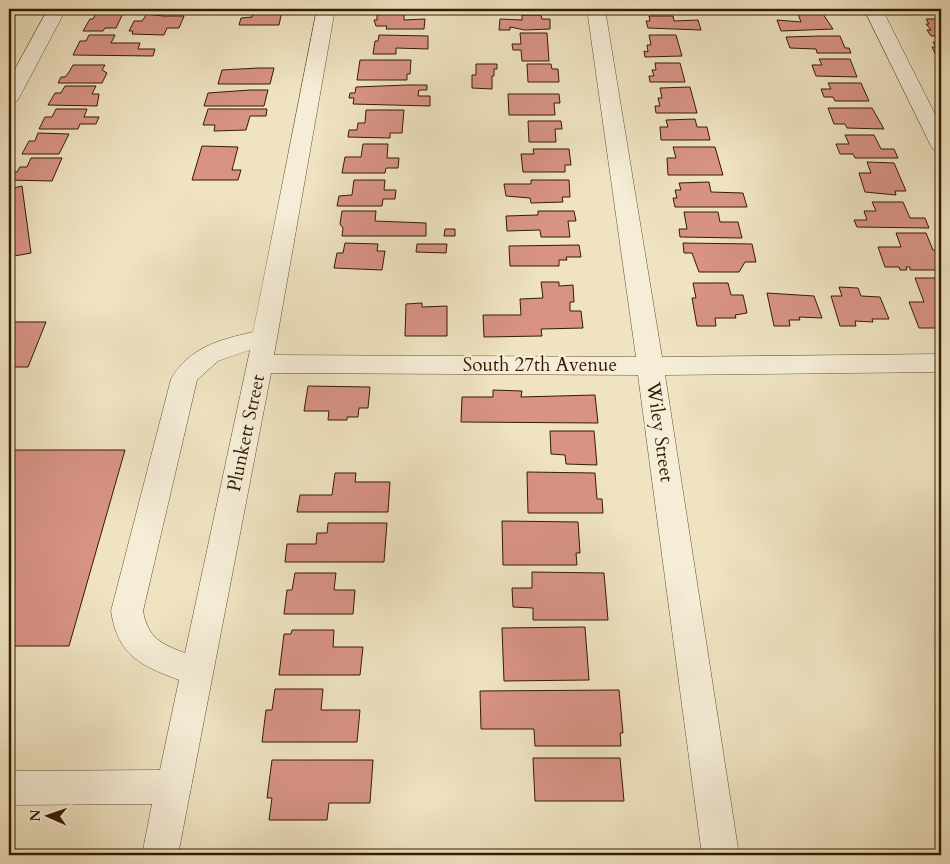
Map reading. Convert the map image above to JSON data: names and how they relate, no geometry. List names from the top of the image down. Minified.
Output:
{"streets":{"street":["South 27th Avenue","Wiley Street","Plunkett Street"]},"crossings":[["South 27th Avenue","Wiley Street"],["South 27th Avenue","Plunkett Street"]],"north":"left"}
